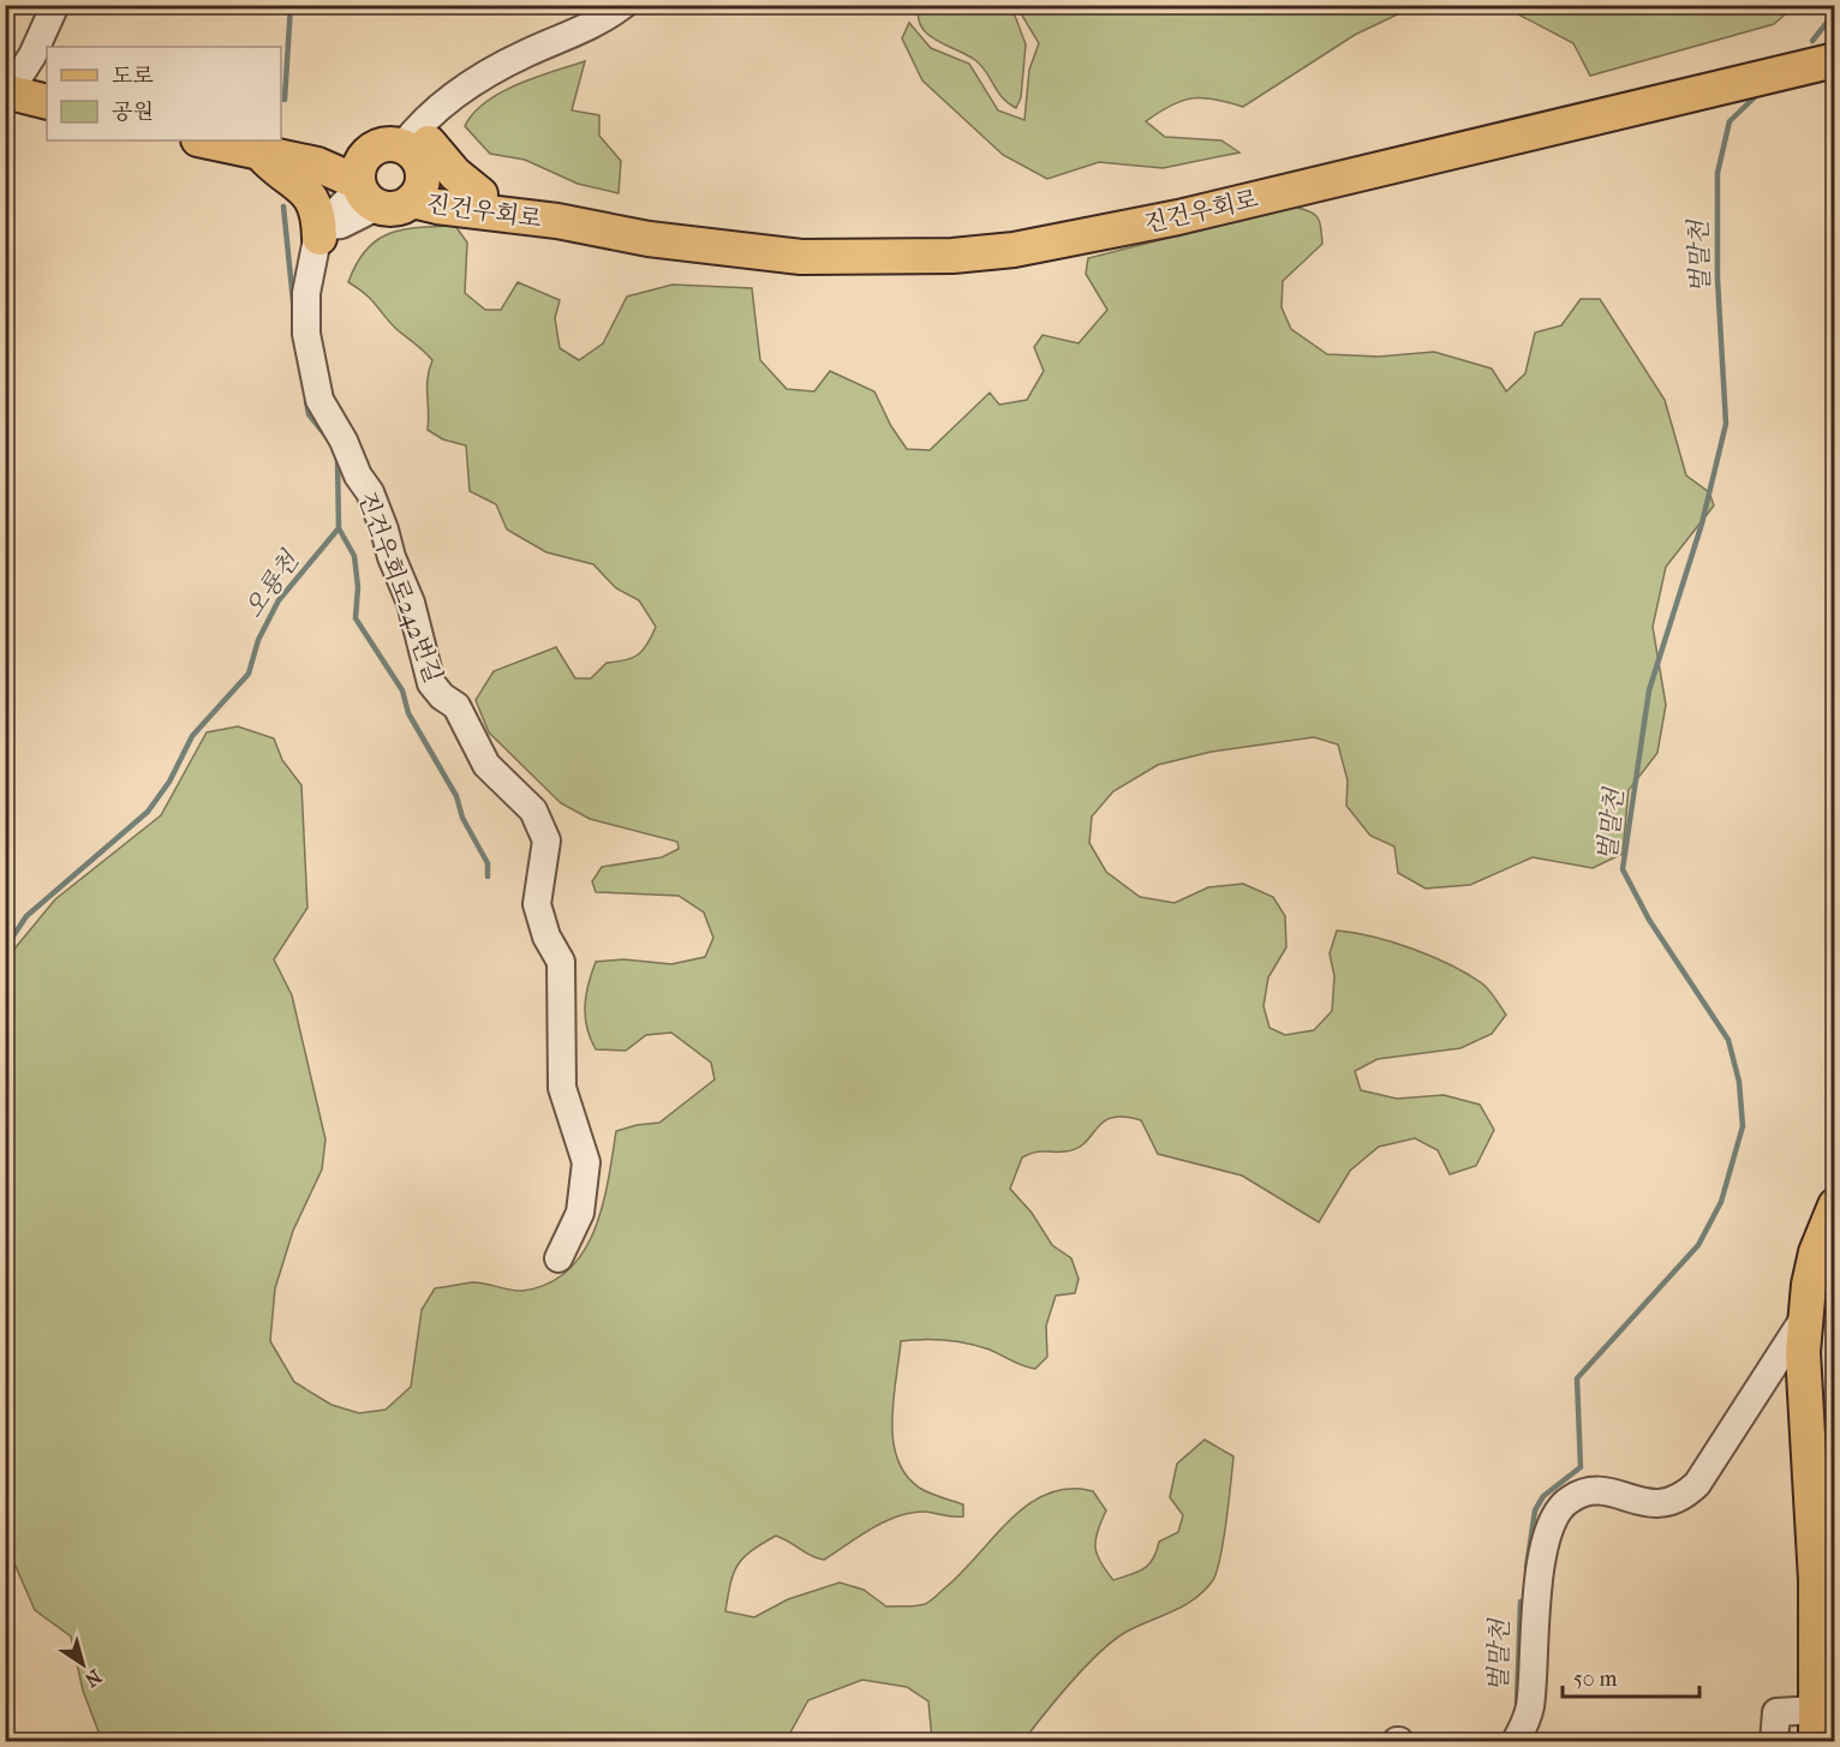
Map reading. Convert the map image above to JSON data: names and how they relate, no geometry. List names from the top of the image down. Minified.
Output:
{"streets":{"main road":["진건우회로"],"street":["진건우회로242번길"]},"crossings":[["진건우회로","진건우회로242번길"]],"water":["벌말천","오룡천"],"legend":["도로","공원"],"scale_bar":"50 m","north":"bottom right"}
